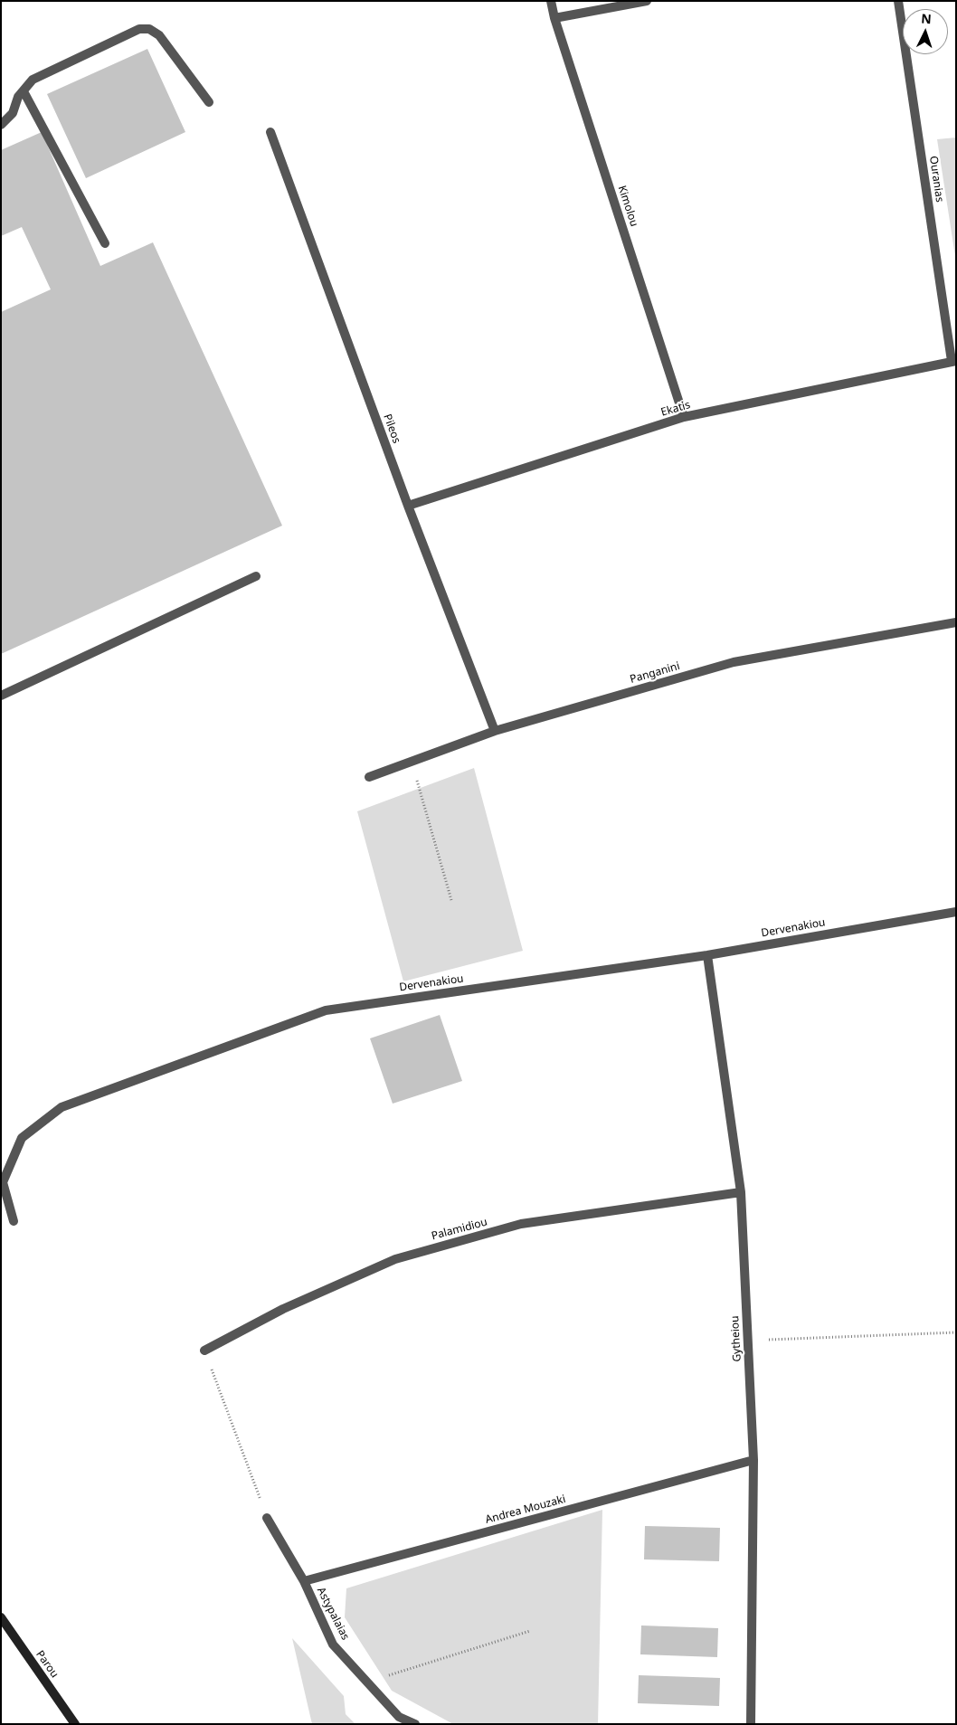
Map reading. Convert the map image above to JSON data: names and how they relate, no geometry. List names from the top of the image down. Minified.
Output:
{"streets":{"street":["Ouranias","Kimolou","Ekatis","Pileos","Panganini","Dervenakiou","Palamidiou","Gytheiou","Andrea Mouzaki","Astypalaias","Parou"]},"crossings":[["Ouranias","Ekatis"],["Kimolou","Ekatis"],["Ekatis","Pileos"],["Pileos","Panganini"],["Dervenakiou","Gytheiou"],["Palamidiou","Gytheiou"],["Gytheiou","Andrea Mouzaki"],["Andrea Mouzaki","Astypalaias"]],"north":"top"}
